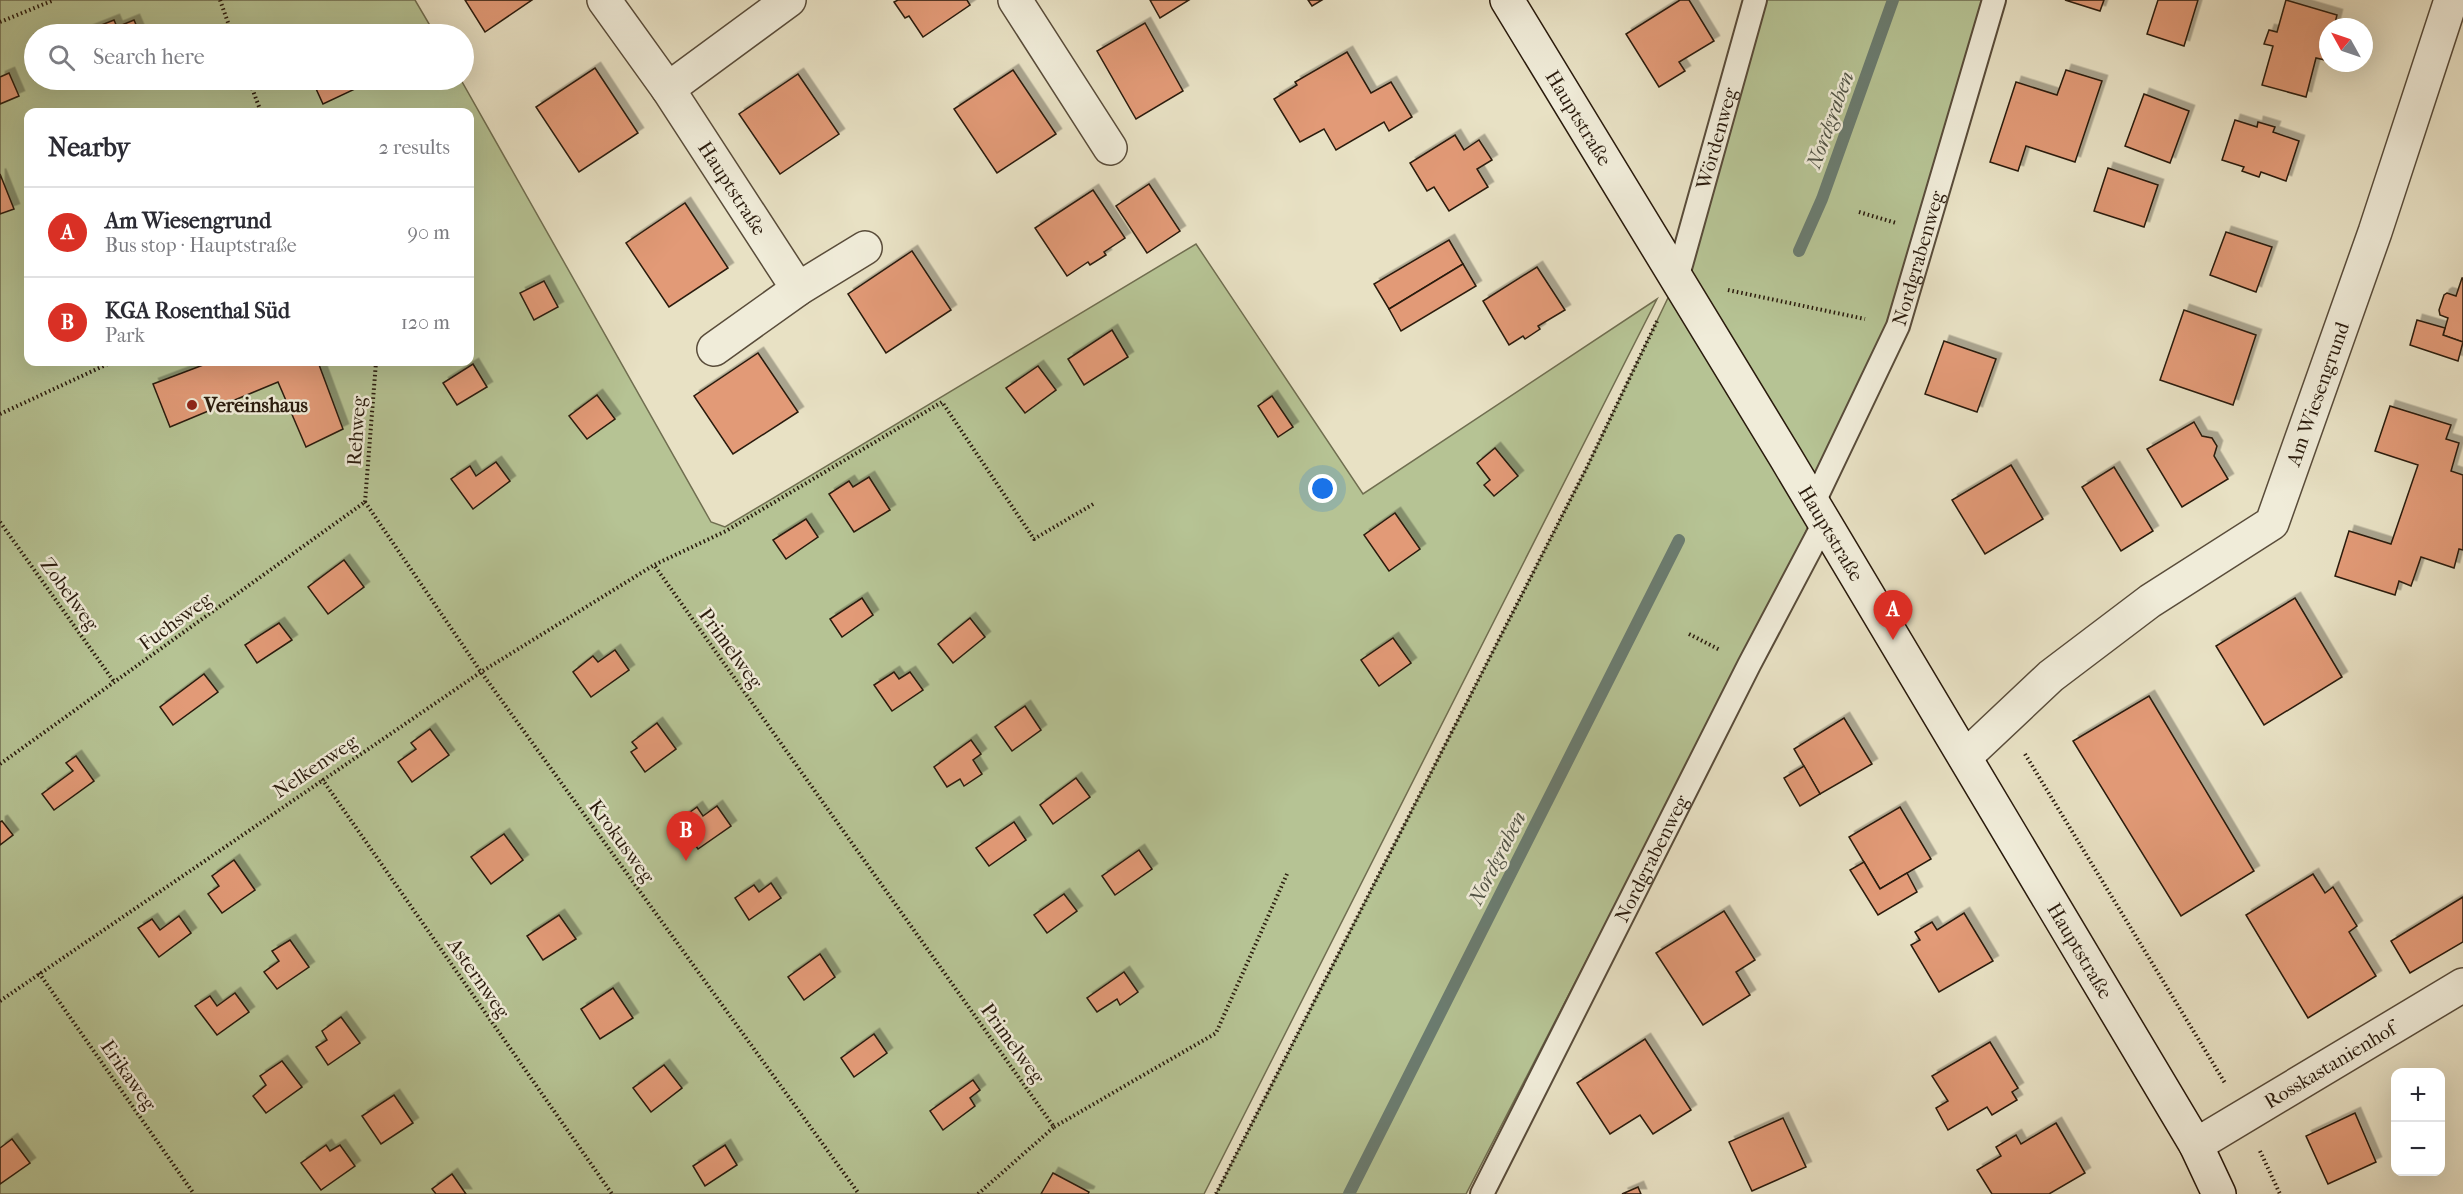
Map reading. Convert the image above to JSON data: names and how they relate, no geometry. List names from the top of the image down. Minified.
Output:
{"streets":{"street":["Hauptstraße","Am Wiesengrund","Rosskastanienhof"],"lane":["Wördenweg","Nordgrabenweg"],"path":["Rehweg","Zobelweg","Fuchsweg","Primelweg","Nelkenweg","Krokusweg","Asternweg","Erikaweg"]},"crossings":[["Hauptstraße","Wördenweg"],["Hauptstraße","Nordgrabenweg"],["Hauptstraße","Am Wiesengrund"],["Hauptstraße","Rosskastanienhof"],["Rehweg","Fuchsweg"],["Rehweg","Krokusweg"],["Zobelweg","Fuchsweg"],["Fuchsweg","Krokusweg"],["Primelweg","Nelkenweg"],["Nelkenweg","Krokusweg"],["Nelkenweg","Asternweg"],["Nelkenweg","Erikaweg"]],"water":["Nordgraben"],"places":["Vereinshaus"],"north":"top left","page":{"search":"Search here","heading":["Nearby","2 results"],"list":[{"mark":"A","name":"Am Wiesengrund","note":"Bus stop · Hauptstraße","value":"90 m"},{"mark":"B","name":"KGA Rosenthal Süd","note":"Park","value":"120 m"}],"pins":["A","B"],"map_buttons":["+","−"]}}
